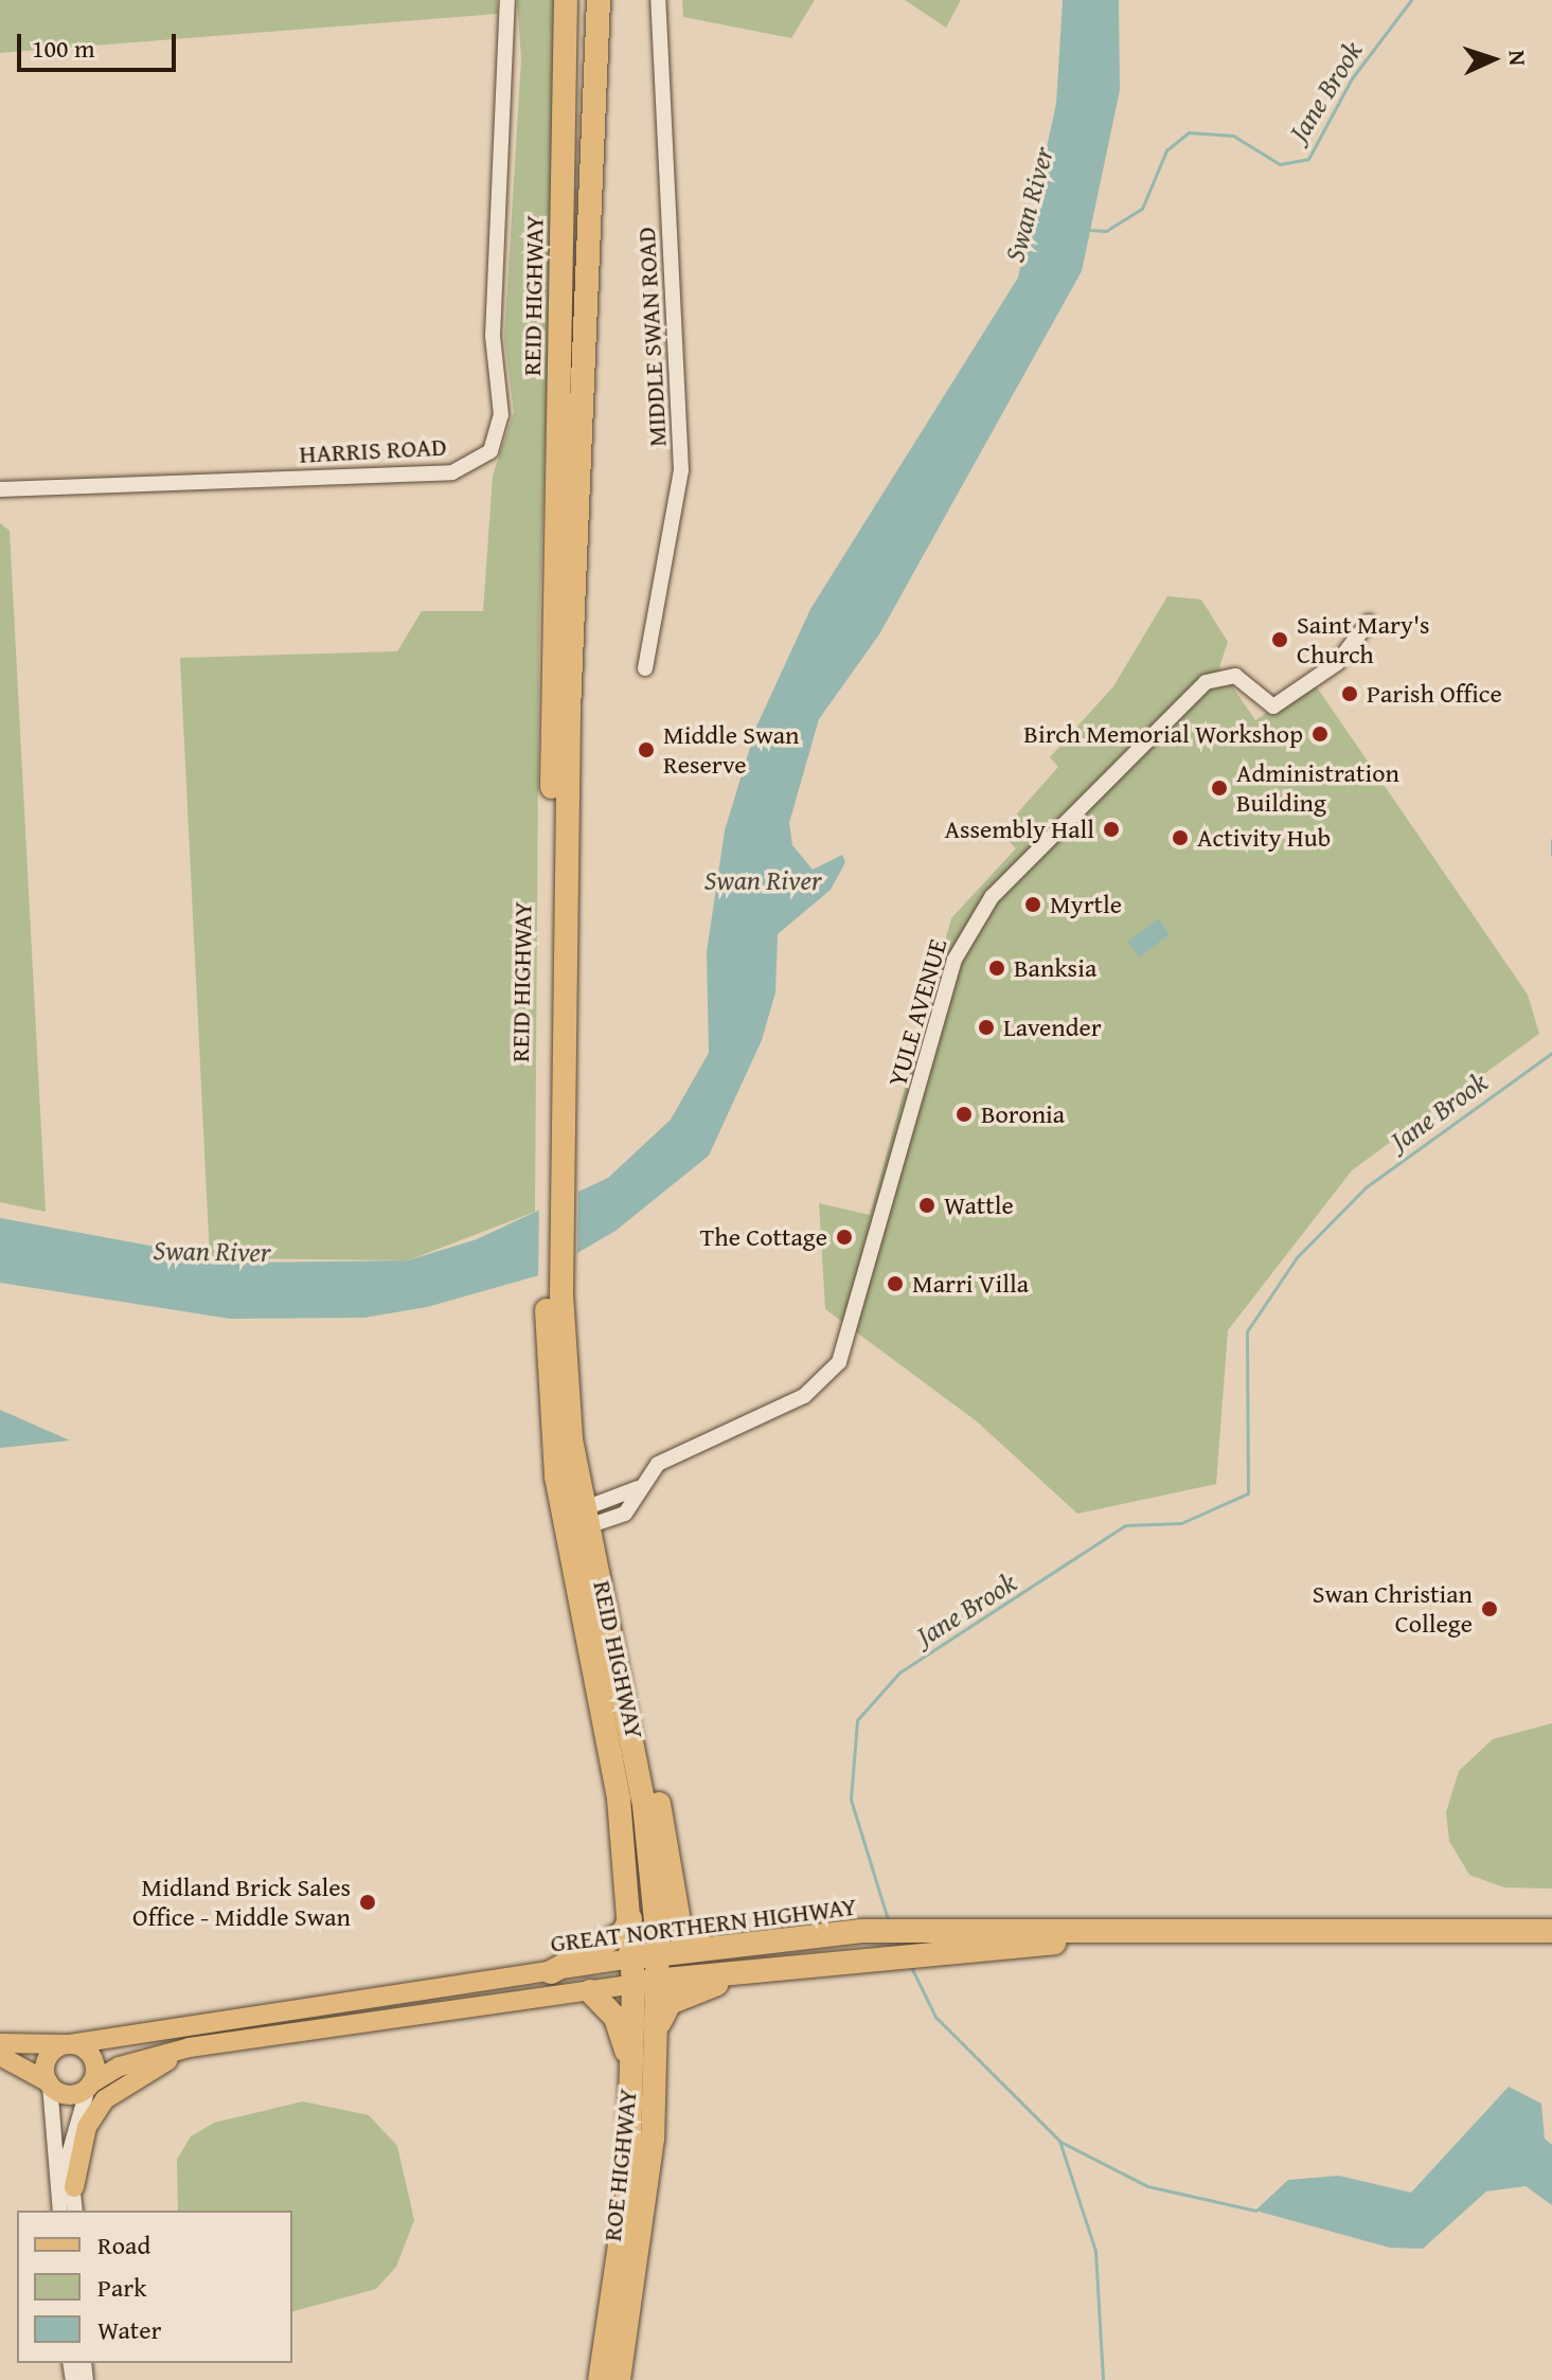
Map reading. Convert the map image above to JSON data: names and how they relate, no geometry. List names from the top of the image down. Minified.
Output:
{"streets":{"highway":["REID HIGHWAY","GREAT NORTHERN HIGHWAY","ROE HIGHWAY"],"street":["MIDDLE SWAN ROAD","HARRIS ROAD","YULE AVENUE"]},"crossings":[["REID HIGHWAY","YULE AVENUE"],["REID HIGHWAY","GREAT NORTHERN HIGHWAY"],["REID HIGHWAY","ROE HIGHWAY"],["GREAT NORTHERN HIGHWAY","ROE HIGHWAY"]],"water":["Jane Brook","Swan River"],"places":["Saint Mary's Church","Parish Office","Birch Memorial Workshop","Middle Swan Reserve","Administration Building","Assembly Hall","Activity Hub","Myrtle","Banksia","Lavender","Boronia","Wattle","The Cottage","Marri Villa","Swan Christian College","Midland Brick Sales Office - Middle Swan"],"legend":["Road","Park","Water"],"scale_bar":"100 m","north":"right"}
